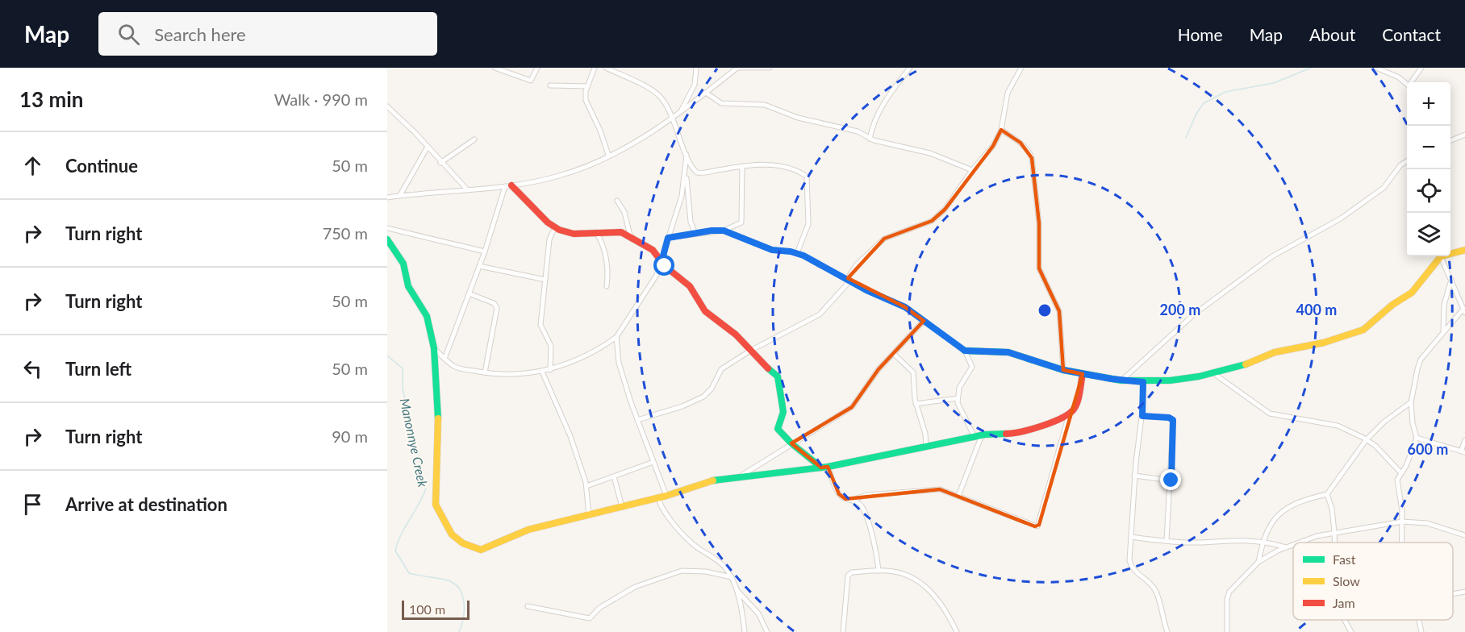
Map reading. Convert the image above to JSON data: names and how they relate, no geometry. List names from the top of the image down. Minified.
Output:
{"water":["Manonnye Creek"],"legend":["Fast","Slow","Jam"],"scale_bar":"100 m","page":{"header":"Map","search":"Search here","nav":["Home","Map","About","Contact"],"heading":["13 min","Walk · 990 m"],"map_buttons":["+","−"],"list":[["Continue","50 m"],["Turn right","750 m"],["Turn right","50 m"],["Turn left","50 m"],["Turn right","90 m"],"Arrive at destination"],"scale":"100 m"},"rings":["200 m","400 m","600 m"]}
